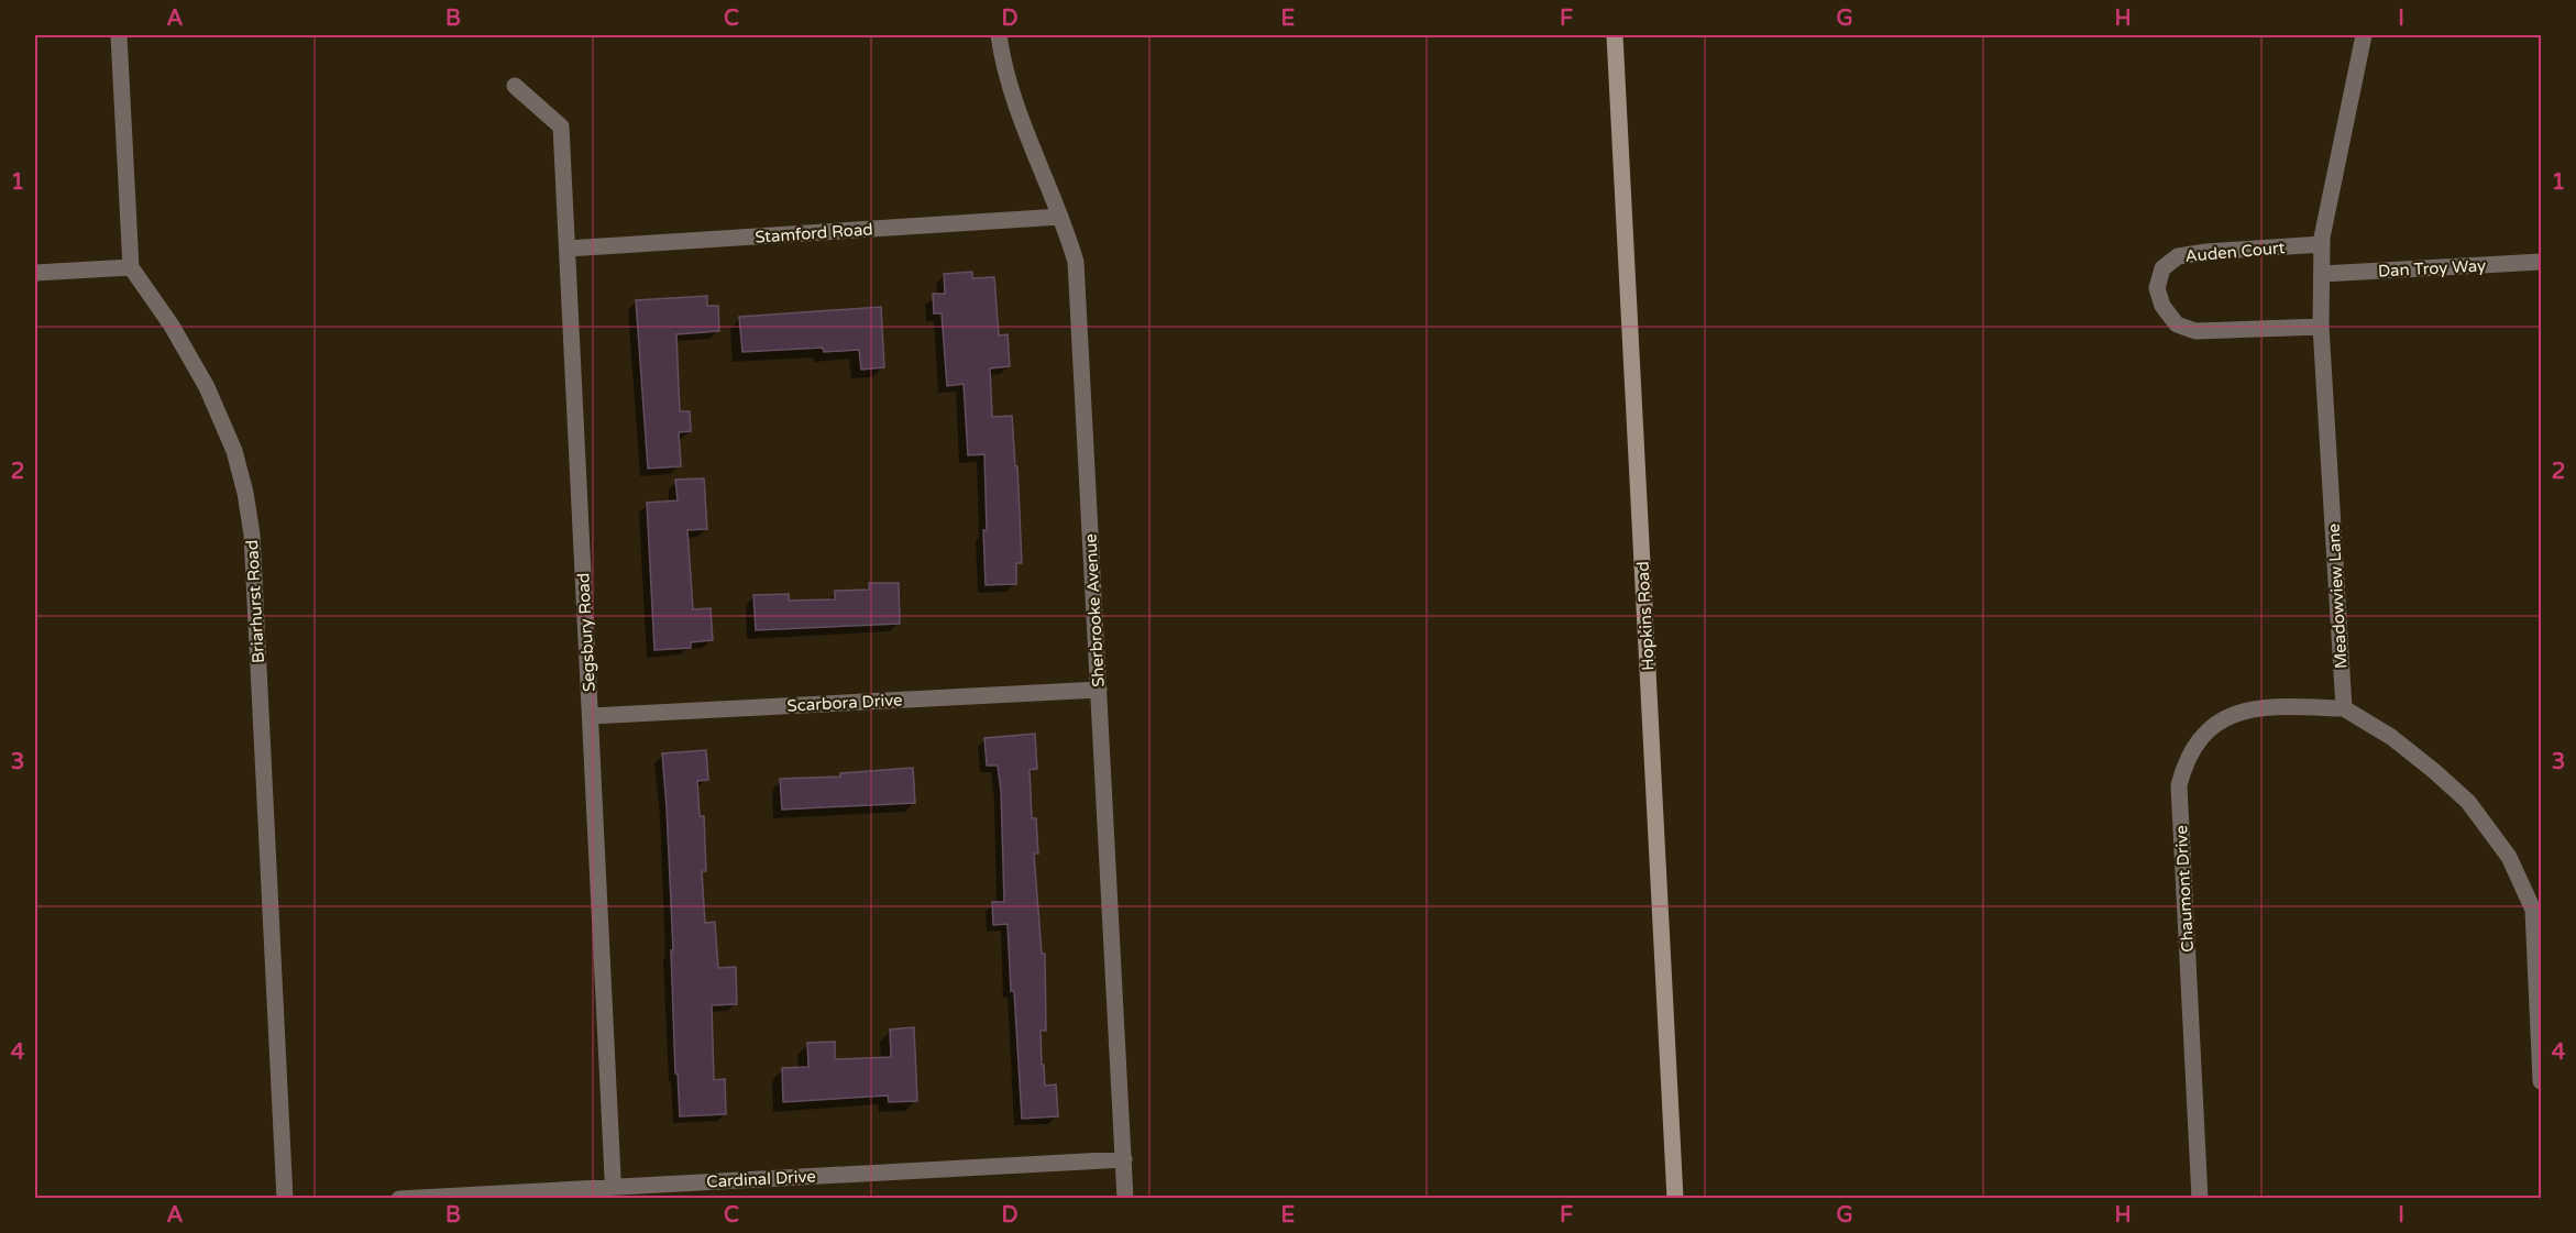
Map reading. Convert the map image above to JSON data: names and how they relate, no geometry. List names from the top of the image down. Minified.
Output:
{"streets":{"street":["Stamford Road","Auden Court","Dan Troy Way","Meadowview Lane","Briarhurst Road","Sherbrooke Avenue","Hopkins Road","Segsbury Road","Scarbora Drive","Chaumont Drive","Cardinal Drive"]},"crossings":[["Stamford Road","Sherbrooke Avenue"],["Stamford Road","Segsbury Road"],["Auden Court","Meadowview Lane"],["Dan Troy Way","Meadowview Lane"],["Meadowview Lane","Chaumont Drive"],["Sherbrooke Avenue","Scarbora Drive"],["Sherbrooke Avenue","Cardinal Drive"],["Segsbury Road","Scarbora Drive"],["Segsbury Road","Cardinal Drive"]],"grid":{"columns":["A","B","C","D","E","F","G","H","I"],"rows":["1","2","3","4"]}}
